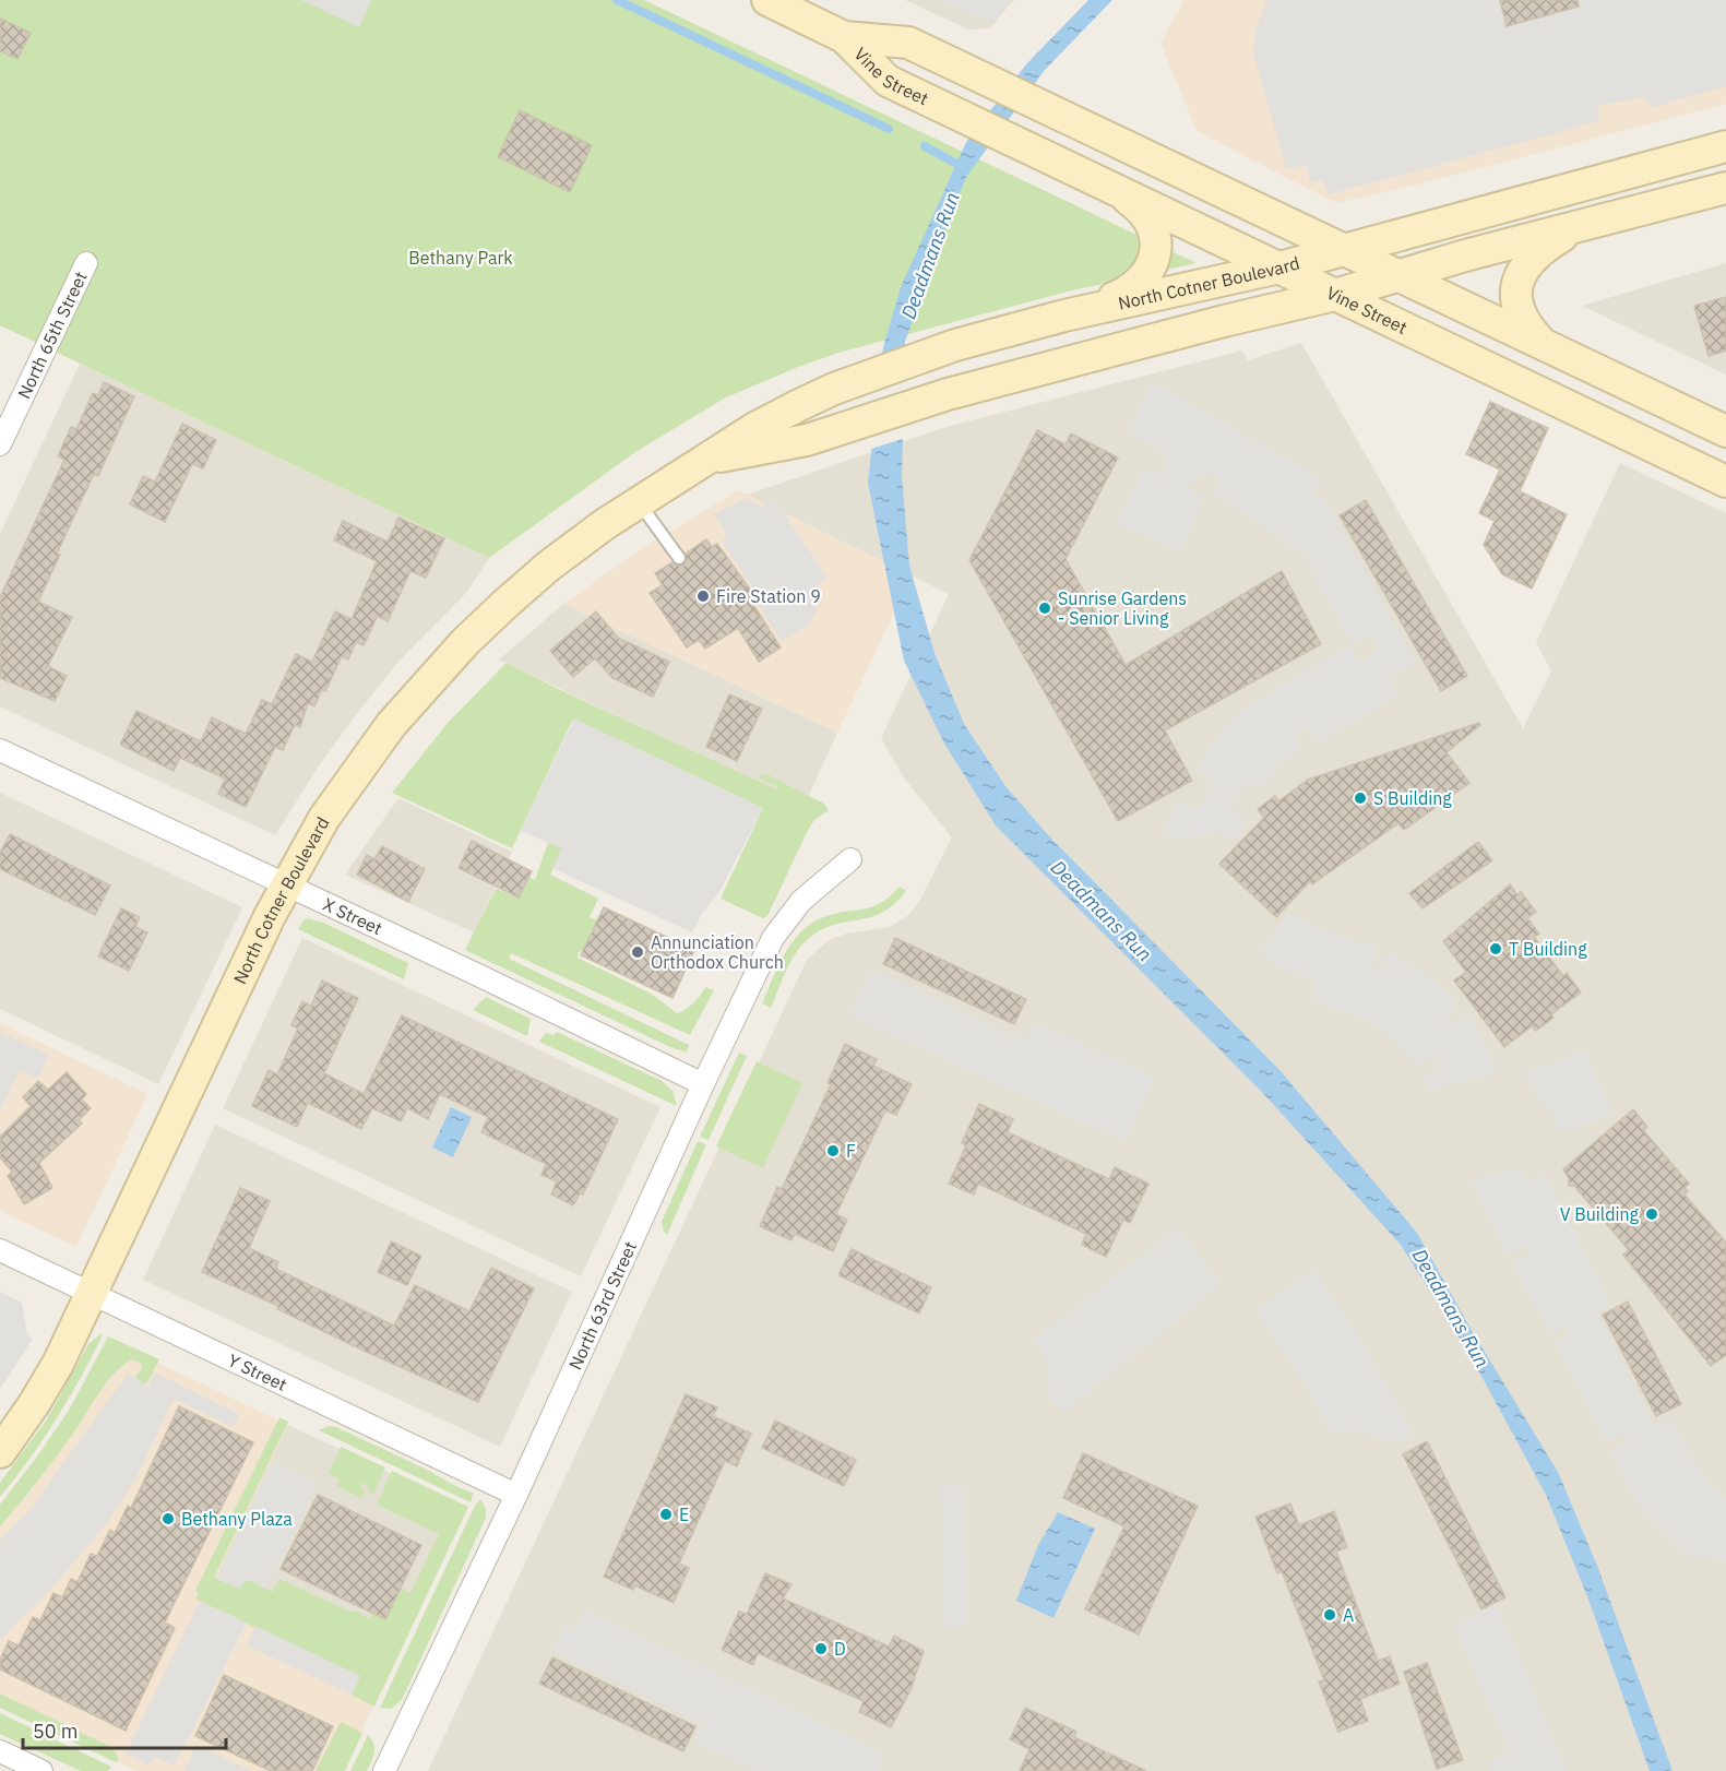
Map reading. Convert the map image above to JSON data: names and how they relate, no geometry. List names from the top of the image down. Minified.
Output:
{"streets":{"main road":["Vine Street","North Cotner Boulevard"],"street":["North 65th Street","X Street","North 63rd Street","Y Street"]},"crossings":[["Vine Street","North Cotner Boulevard"],["North Cotner Boulevard","X Street"],["North Cotner Boulevard","Y Street"],["X Street","North 63rd Street"],["North 63rd Street","Y Street"]],"water":["Deadmans Run"],"parks":["Bethany Park"],"places":["Fire Station 9","Sunrise Gardens - Senior Living","S Building","T Building","Annunciation Orthodox Church","F","V Building","E","Bethany Plaza","A","D"],"scale_bar":"50 m"}
